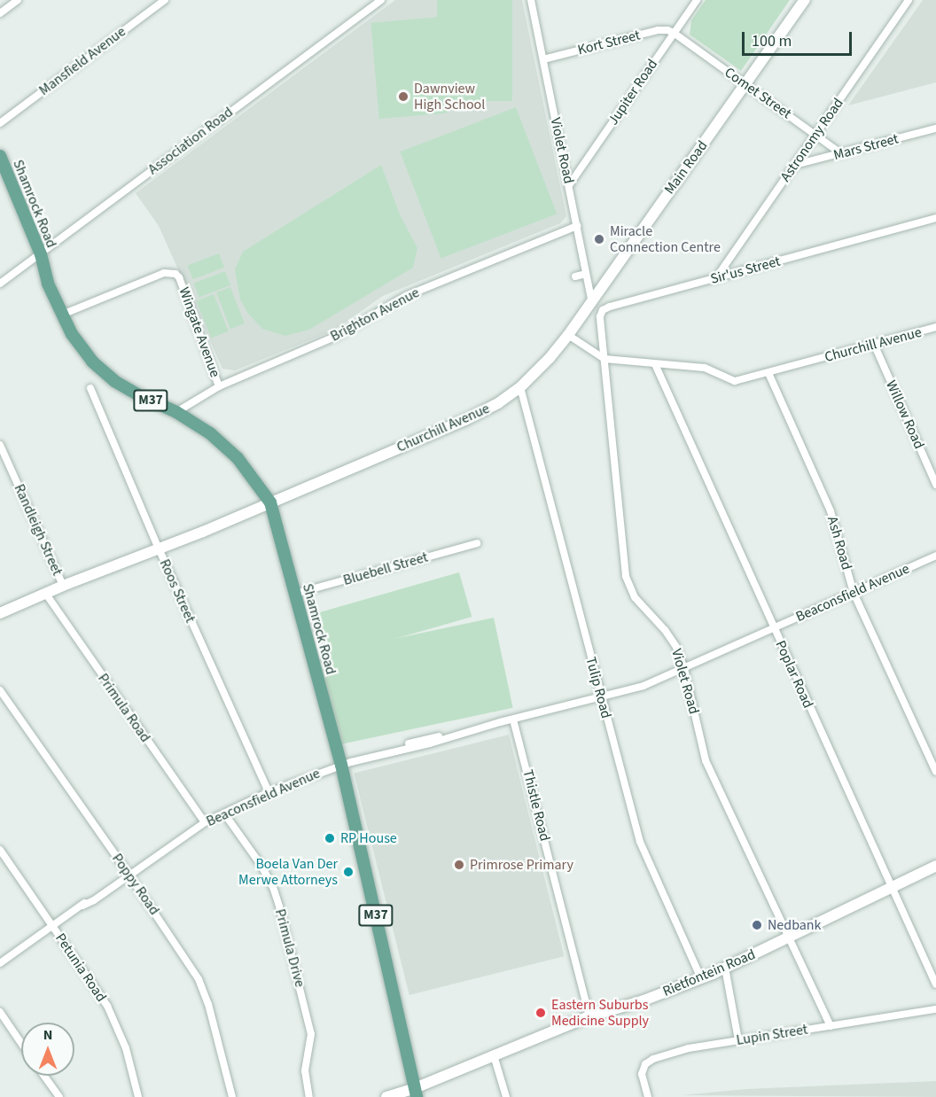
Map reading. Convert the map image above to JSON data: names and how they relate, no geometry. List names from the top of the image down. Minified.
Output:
{"streets":{"main road":["Shamrock Road","M37"],"street":["Kort Street","Mansfield Avenue","Jupiter Road","Comet Street","Astronomy Road","Association Road","Mars Street","Violet Road","Main Road","Sir'us Street","Brighton Avenue","Wingate Avenue","Churchill Avenue","Willow Road","Randleigh Street","Ash Road","Bluebell Street","Roos Street","Beaconsfield Avenue","Poplar Road","Tulip Road","Primula Road","Thistle Road","Poppy Road","Primula Drive","Petunia Road","Rietfontein Road","Lupin Street"]},"crossings":[["Kort Street","Jupiter Road"],["Kort Street","Comet Street"],["Kort Street","Violet Road"],["Jupiter Road","Comet Street"],["Jupiter Road","Violet Road"],["Comet Street","Astronomy Road"],["Comet Street","Mars Street"],["Comet Street","Main Road"],["Astronomy Road","Mars Street"],["Astronomy Road","Sir'us Street"],["Association Road","Shamrock Road"],["Violet Road","Main Road"],["Violet Road","Sir'us Street"],["Violet Road","Brighton Avenue"],["Violet Road","Churchill Avenue"],["Violet Road","Beaconsfield Avenue"],["Violet Road","Rietfontein Road"],["Violet Road","Lupin Street"],["Main Road","Churchill Avenue"],["Shamrock Road","Brighton Avenue"],["Shamrock Road","Wingate Avenue"],["Shamrock Road","Churchill Avenue"],["Shamrock Road","Bluebell Street"],["Shamrock Road","Beaconsfield Avenue"],["Shamrock Road","Rietfontein Road"],["Sir'us Street","Churchill Avenue"],["Brighton Avenue","Wingate Avenue"],["Churchill Avenue","Willow Road"],["Churchill Avenue","Randleigh Street"],["Churchill Avenue","Ash Road"],["Churchill Avenue","Roos Street"],["Churchill Avenue","Poplar Road"],["Churchill Avenue","Tulip Road"],["Churchill Avenue","Primula Road"],["Ash Road","Beaconsfield Avenue"],["Roos Street","Beaconsfield Avenue"],["Beaconsfield Avenue","Poplar Road"],["Beaconsfield Avenue","Tulip Road"],["Beaconsfield Avenue","Primula Road"],["Beaconsfield Avenue","Thistle Road"],["Beaconsfield Avenue","Poppy Road"],["Beaconsfield Avenue","Primula Drive"],["Beaconsfield Avenue","Petunia Road"],["Poplar Road","Rietfontein Road"],["Tulip Road","Rietfontein Road"],["Thistle Road","Rietfontein Road"]],"places":["Dawnview High School","Miracle Connection Centre","RP House","Primrose Primary","Boela Van Der Merwe Attorneys","Nedbank","Eastern Suburbs Medicine Supply"],"scale_bar":"100 m","north":"top"}
